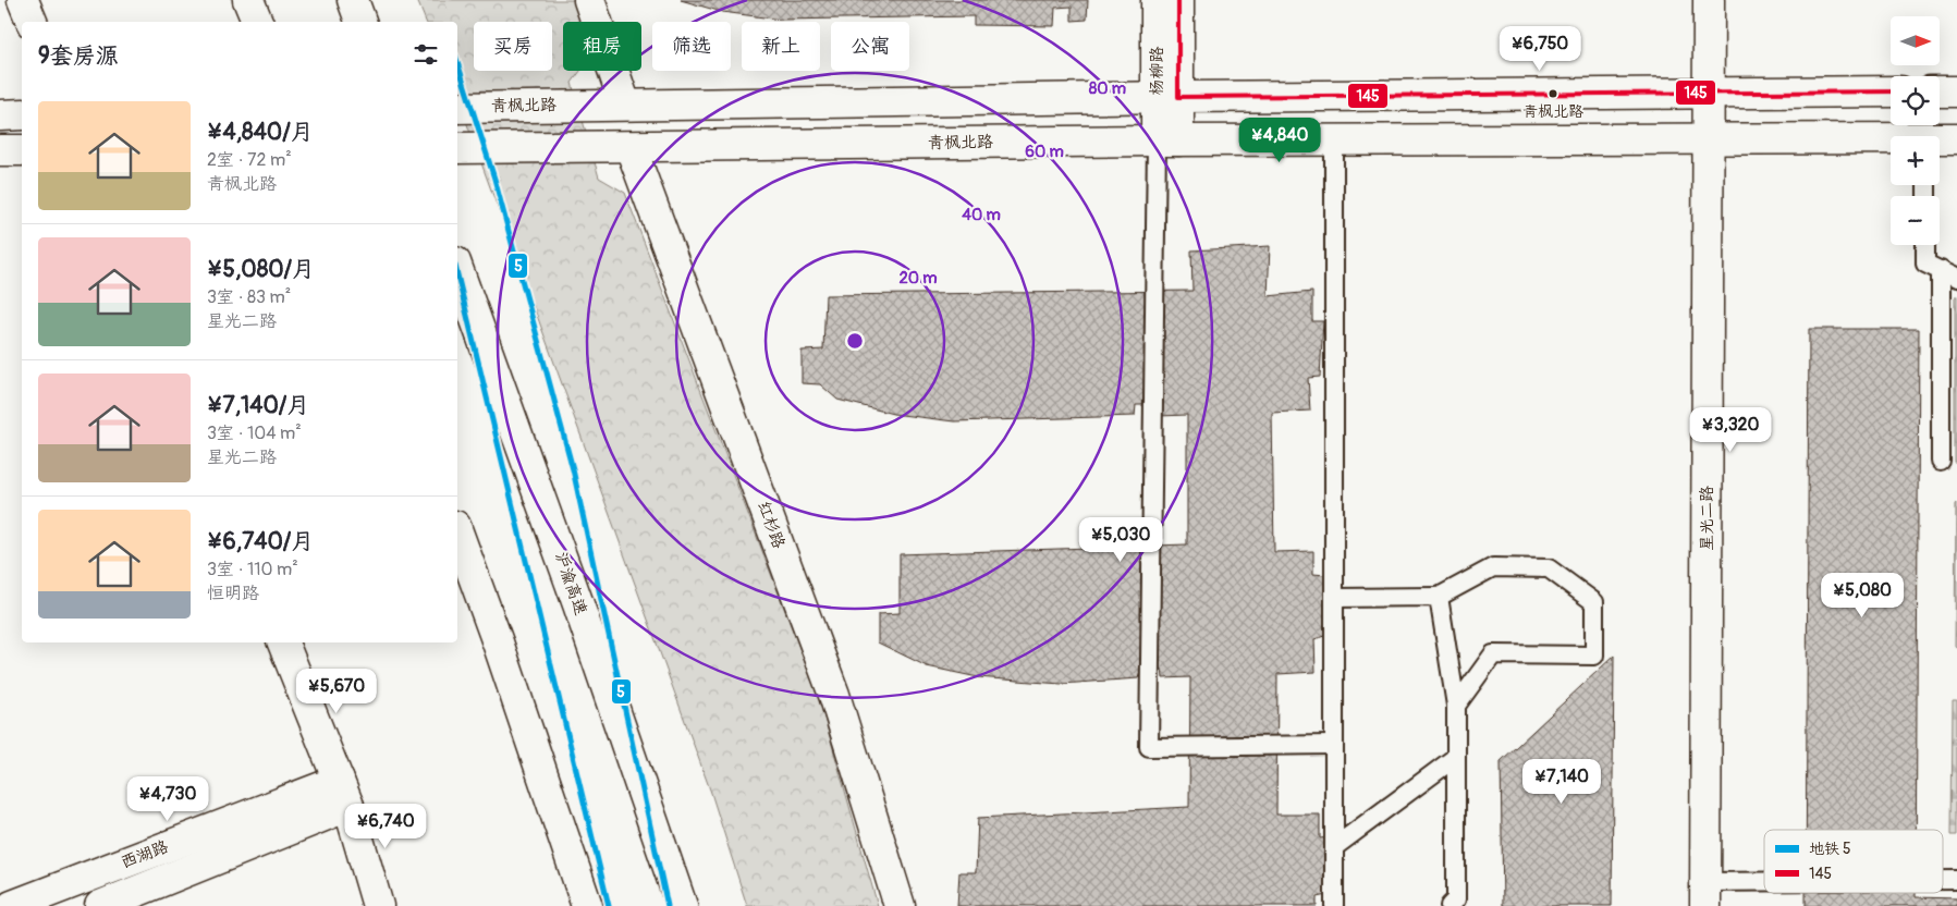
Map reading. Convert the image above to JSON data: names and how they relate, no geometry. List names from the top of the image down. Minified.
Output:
{"streets":{"main road":["杨柳路","青枫北路","星光二路","红杉路","沪渝高速","西湖路"]},"crossings":[["杨柳路","青枫北路"],["青枫北路","星光二路"],["青枫北路","红杉路"]],"places":["青枫北路"],"lines":["transit line 145","metro line 5"],"legend":["地铁 5","145"],"north":"right","page":{"map_buttons":["+","−"],"chip":["买房","租房","筛选","新上","公寓"],"heading":"9套房源","price":["¥6,750","¥4,840","¥3,320","¥5,030","¥5,080","¥5,670","¥7,140","¥4,730","¥6,740"],"list":[{"name":"¥4,840/月","note":"2室 · 72 m² · 青枫北路"},{"name":"¥5,080/月","note":"3室 · 83 m² · 星光二路"},{"name":"¥7,140/月","note":"3室 · 104 m² · 星光二路"},{"name":"¥6,740/月","note":"3室 · 110 m² · 恒明路"}]},"rings":["80 m","60 m","40 m","20 m"]}
